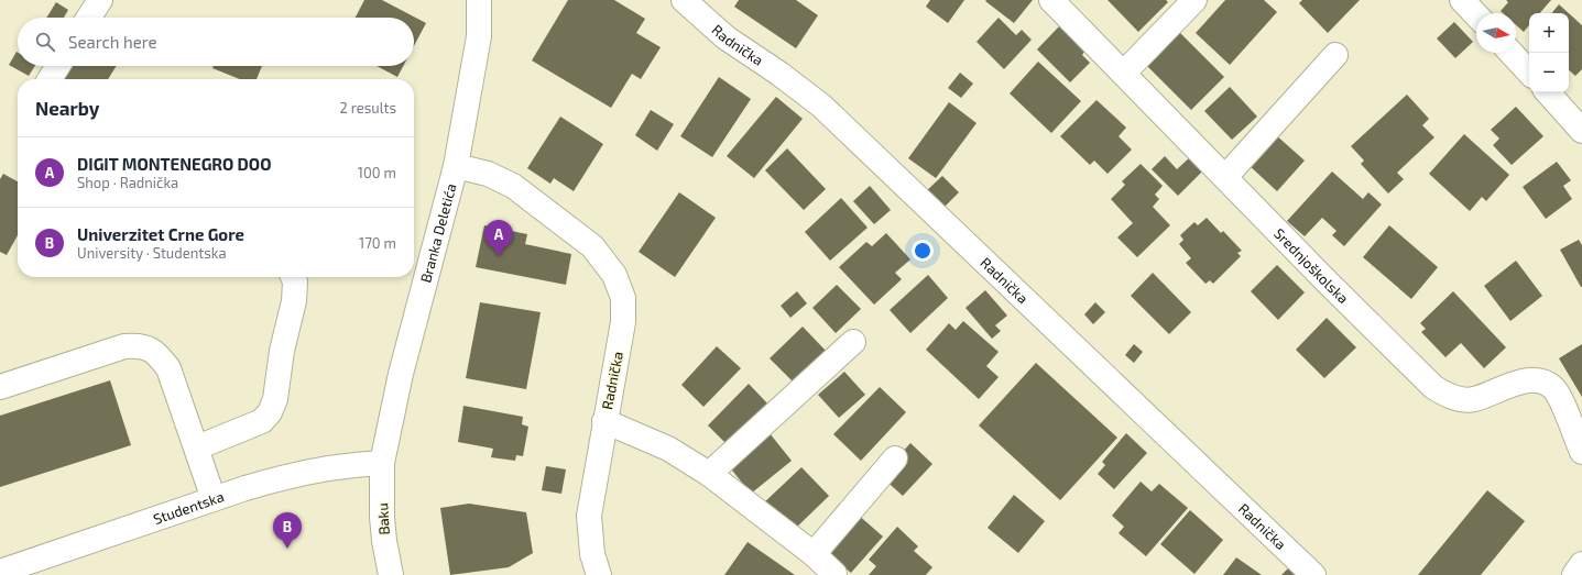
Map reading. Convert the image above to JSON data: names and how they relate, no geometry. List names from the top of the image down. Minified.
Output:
{"streets":{"street":["Radnička","Branka Deletića","Srednjoškolska","Studentska","Baku"]},"crossings":[["Radnička","Branka Deletića"],["Branka Deletića","Studentska"],["Branka Deletića","Baku"],["Studentska","Baku"]],"north":"right","page":{"map_buttons":["+","−"],"search":"Search here","heading":["Nearby","2 results"],"list":[{"mark":"A","name":"DIGIT MONTENEGRO DOO","note":"Shop · Radnička","value":"100 m"},{"mark":"B","name":"Univerzitet Crne Gore","note":"University · Studentska","value":"170 m"}],"pins":["A","B"]}}
